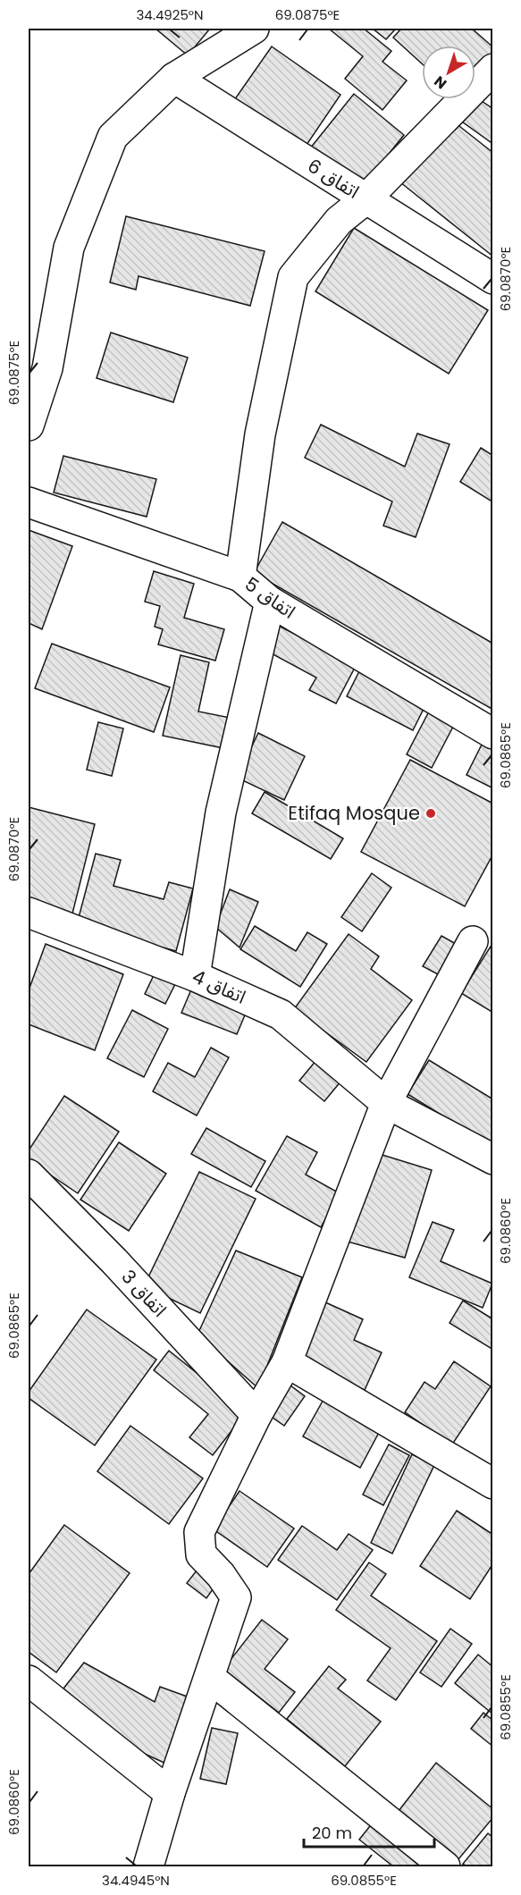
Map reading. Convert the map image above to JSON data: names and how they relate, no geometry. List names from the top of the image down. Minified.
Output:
{"streets":{"street":["اتفاق 6","اتفاق 5","اتفاق 4","اتفاق 3"]},"places":["Etifaq Mosque"],"scale_bar":"20 m","north":"bottom left","coordinates":["34.4925°N","69.0875°E","69.0870°E","69.0865°E","69.0860°E","69.0855°E","34.4945°N"]}
